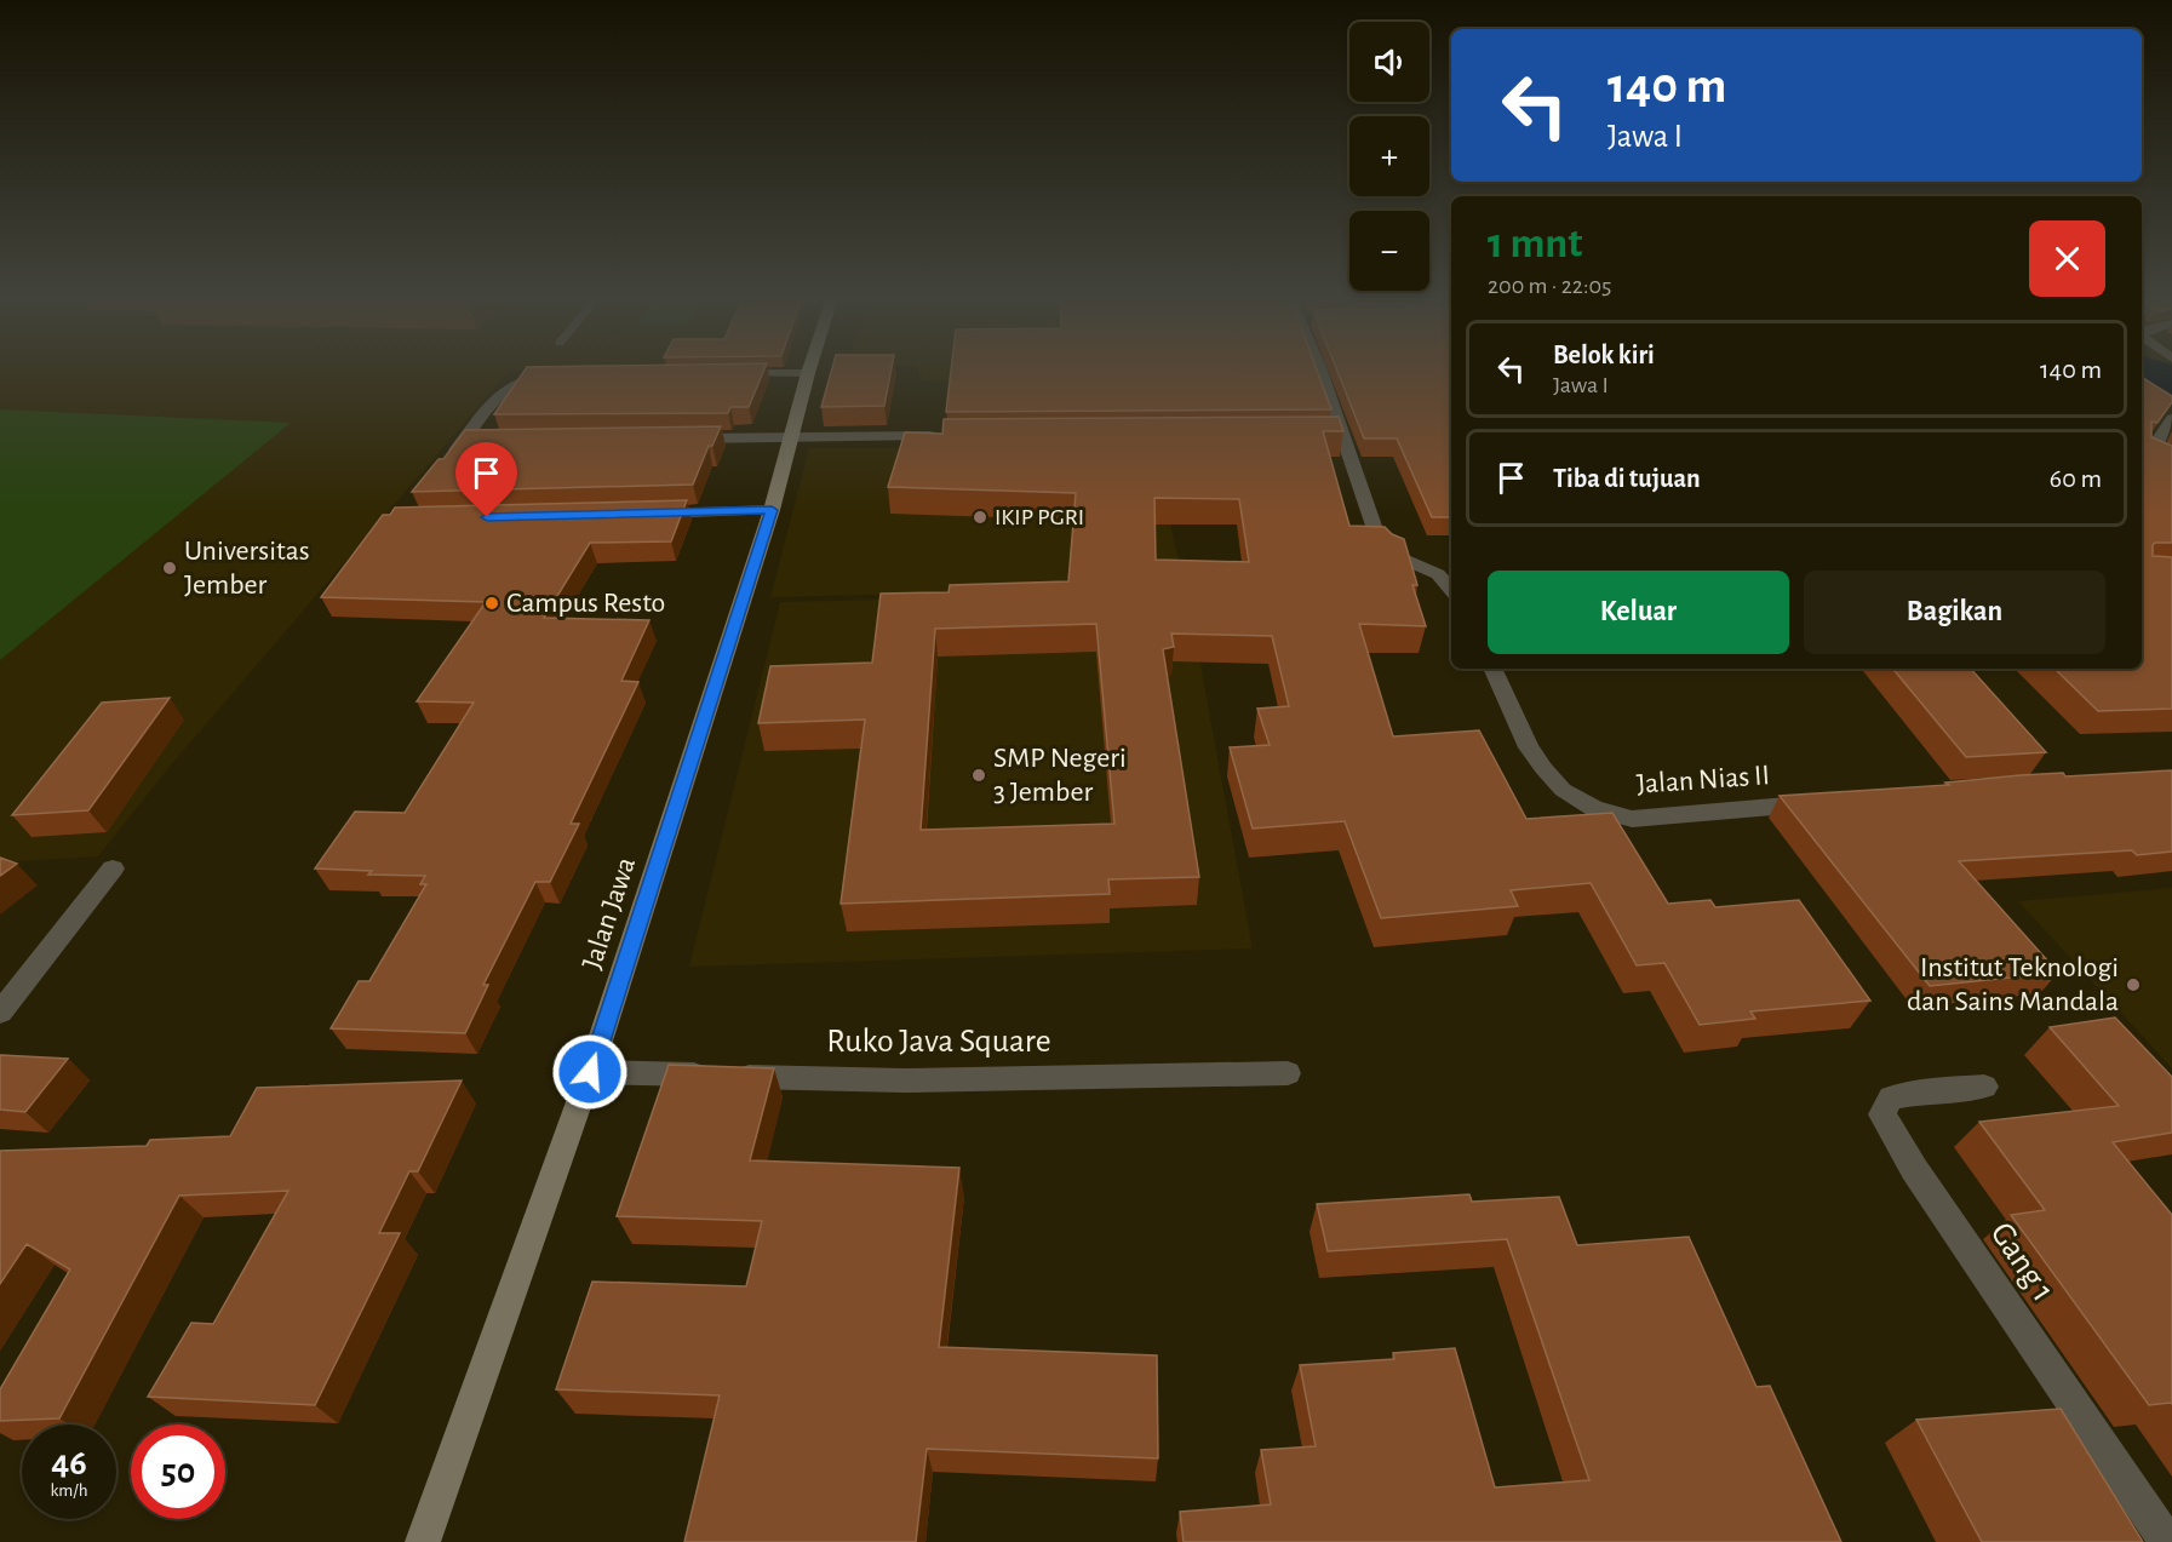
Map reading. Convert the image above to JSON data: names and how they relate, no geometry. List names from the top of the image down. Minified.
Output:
{"streets":{"main road":["Jalan Jawa"],"street":["Jalan Nias II","Ruko Java Square","Gang 1"]},"crossings":[["Jalan Jawa","Ruko Java Square"]],"places":["IKIP PGRI","Universitas Jember","Campus Resto","SMP Negeri 3 Jember","Institut Teknologi dan Sains Mandala"],"page":{"map_buttons":["+","−"],"turn":["140 m","Jawa I"],"heading":["1 mnt","200 m · 22:05"],"list":[{"name":"Belok kiri","note":"Jawa I","value":"140 m"},{"name":"Tiba di tujuan","value":"60 m"}],"buttons":["Keluar","Bagikan"],"speed":"46 km/h","limit":"50"}}
